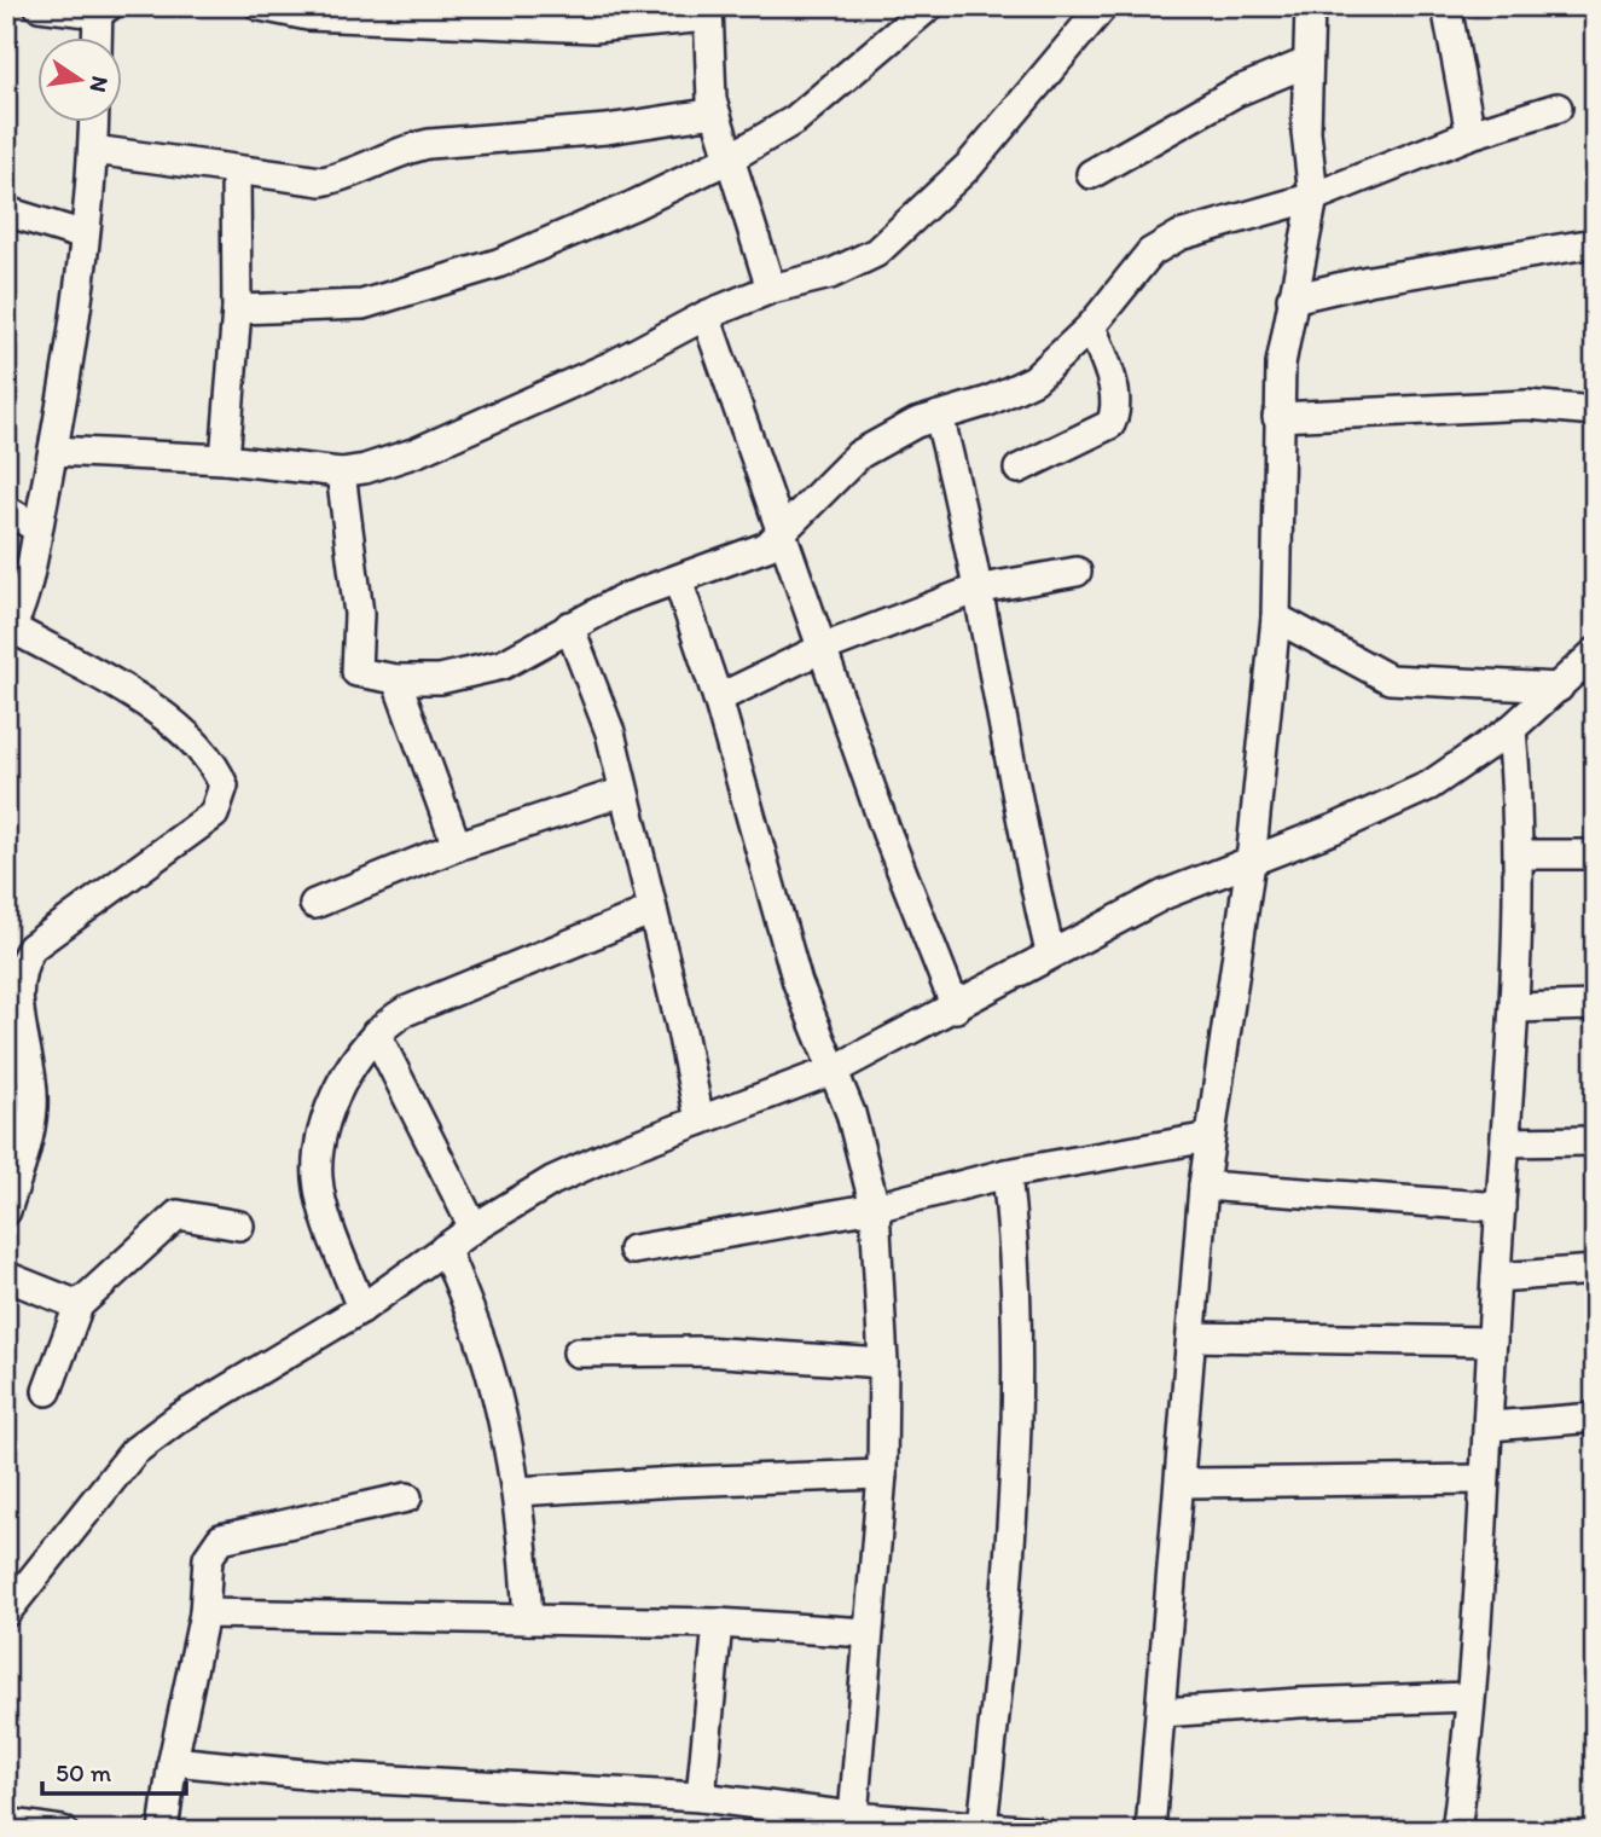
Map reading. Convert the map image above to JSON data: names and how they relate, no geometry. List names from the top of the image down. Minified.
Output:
{"scale_bar":"50 m","north":"right"}
